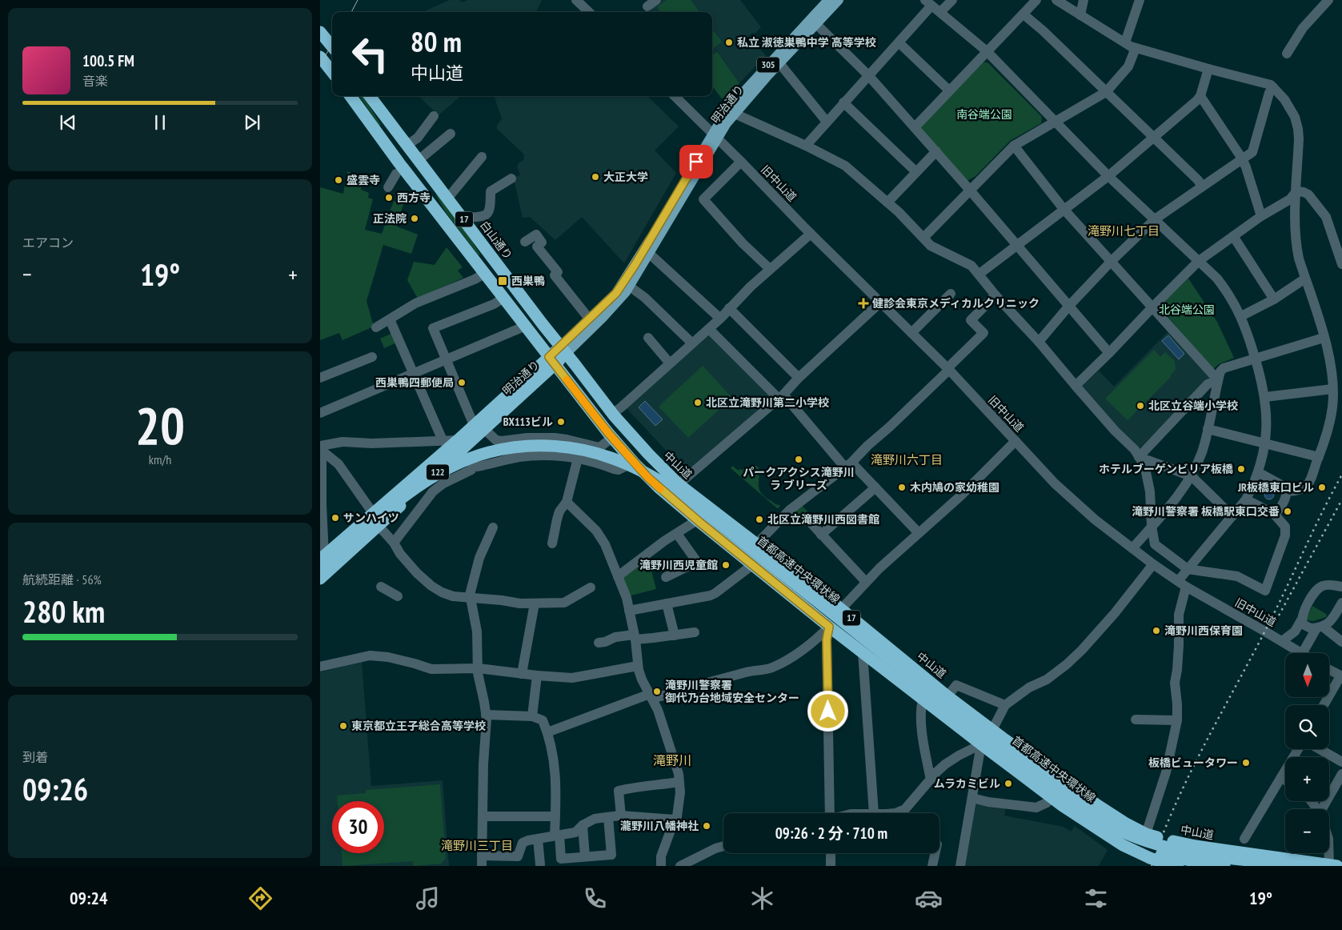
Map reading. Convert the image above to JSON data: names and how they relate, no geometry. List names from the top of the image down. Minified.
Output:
{"streets":{"highway":["明治通り","17","白山通り","中山道","122","首都高速中央環状線"],"main road":["305"],"street":["旧中山道"]},"crossings":[["明治通り","旧中山道"],["明治通り","17"],["明治通り","白山通り"],["白山通り","中山道"]],"districts":["滝野川七丁目","滝野川六丁目","滝野川","滝野川三丁目"],"parks":["南谷端公園","北谷端公園"],"places":{"other":["私立 淑徳巣鴨中学 高等学校","大正大学","盛雲寺","西方寺","正法院","西巣鴨四郵便局","北区立滝野川第二小学校","北区立谷端小学校","BX113ビル","パークアクシス滝野川 ラ ブリーズ","ホテルブーゲンビリア板橋","木内鳩の家幼稚園","JR板橋東口ビル","滝野川警察署 板橋駅東口交番","サンハイツ","北区立滝野川西図書館","滝野川西児童館","滝野川西保育園","滝野川警察署 御代乃台地域安全センター","東京都立王子総合高等学校","板橋ビュータワー","ムラカミビル","瀧野川八幡神社"],"transit":["西巣鴨"],"health":["健診会東京メディカルクリニック"]},"north":"bottom","page":{"turn":["80 m","中山道"],"song":["100.5 FM","音楽"],"tile":["エアコン",["20","km/h"],["航続距離 · 56%","280 km"],["到着","09:26"]],"heat":["−","19°","+"],"map_buttons":["+","−"],"limit":"30","trip":"09:26 · 2 分 · 710 m","tabs":["09:24","19°"]}}
